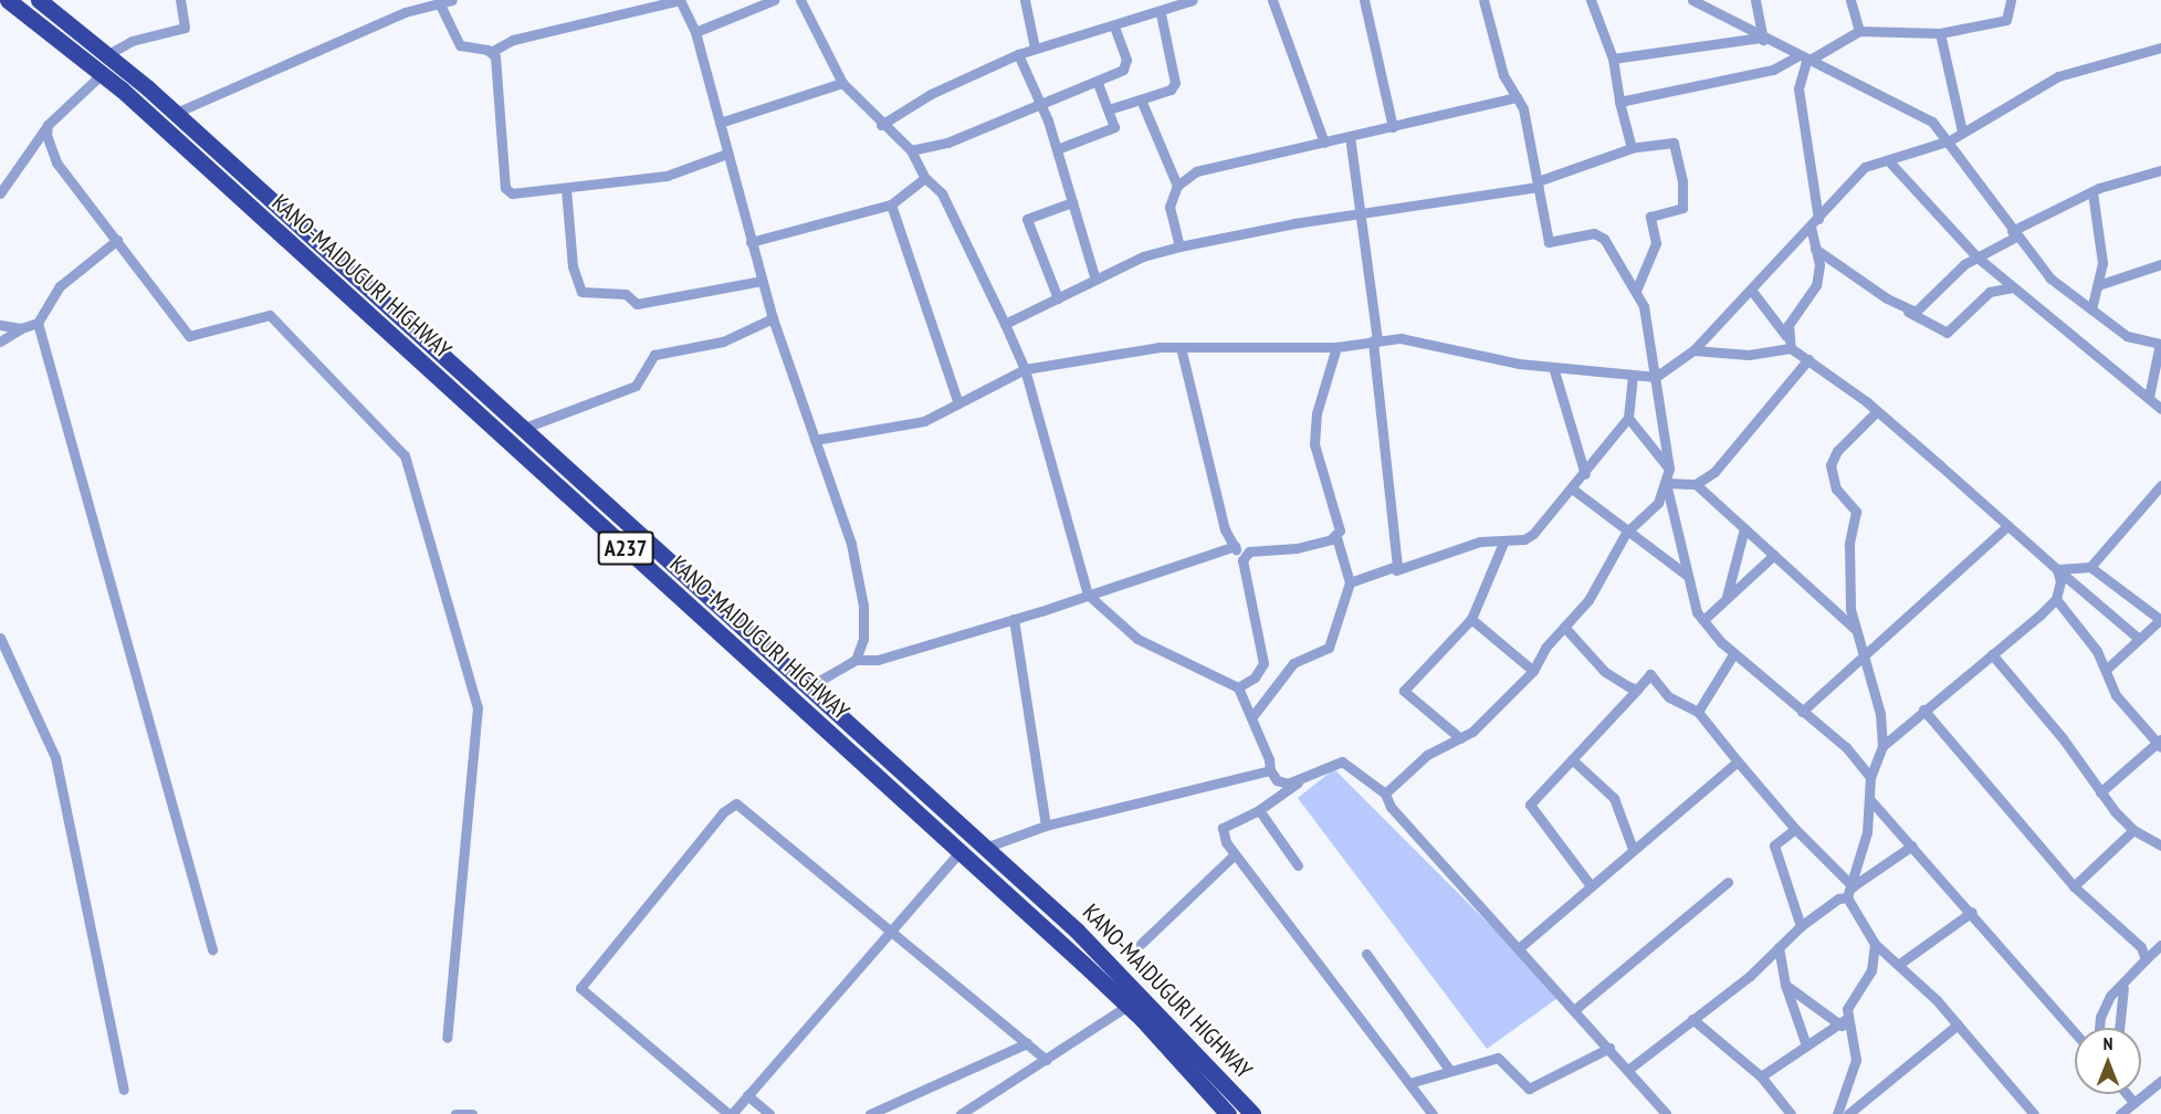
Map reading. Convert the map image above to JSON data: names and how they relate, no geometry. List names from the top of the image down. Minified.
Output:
{"streets":{"highway":["KANO-MAIDUGURI HIGHWAY","A237"]},"north":"top"}
